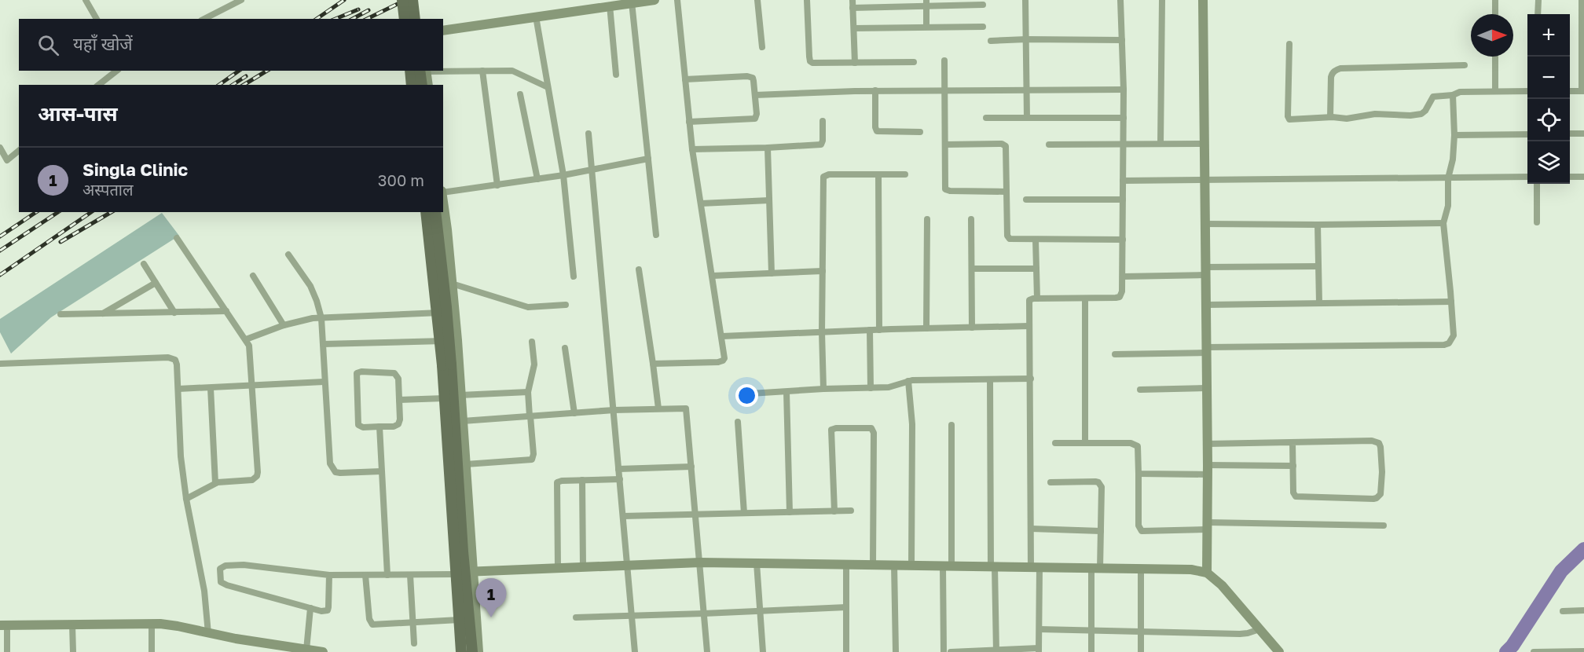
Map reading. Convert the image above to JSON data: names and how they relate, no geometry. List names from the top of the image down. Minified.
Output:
{"north":"right","page":{"map_buttons":["+","−"],"search":"यहाँ खोजें","heading":"आस-पास","list":[{"mark":"1","name":"Singla Clinic","note":"अस्पताल","value":"300 m"}],"pins":"1"}}
